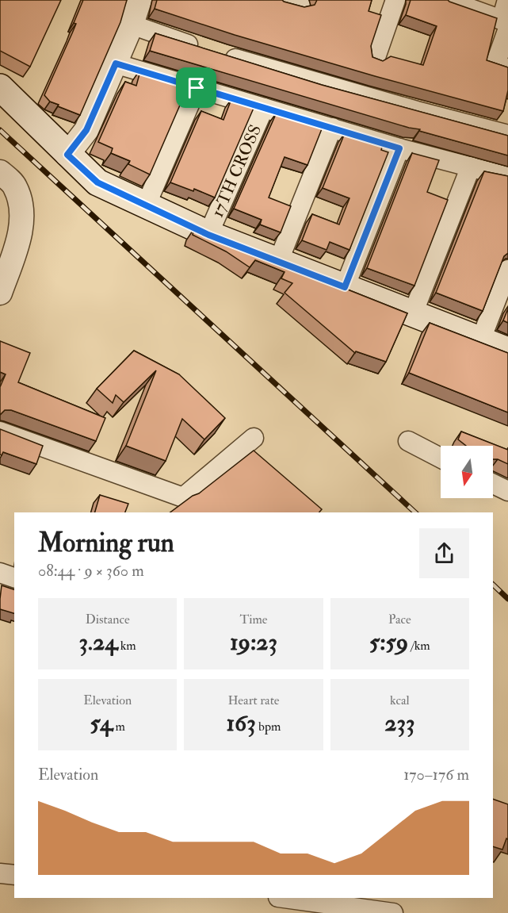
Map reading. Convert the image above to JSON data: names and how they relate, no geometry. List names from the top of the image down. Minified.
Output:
{"streets":{"street":["17TH CROSS"]},"north":"bottom","page":{"heading":["Morning run","08:44 · 9 × 360 m"],"stats":[["Distance","3.24 km"],["Time","19:23"],["Pace","5:59 /km"],["Elevation","54 m"],["Heart rate","163 bpm"],["kcal","233"]],"chart":["Elevation","170–176 m"]}}
